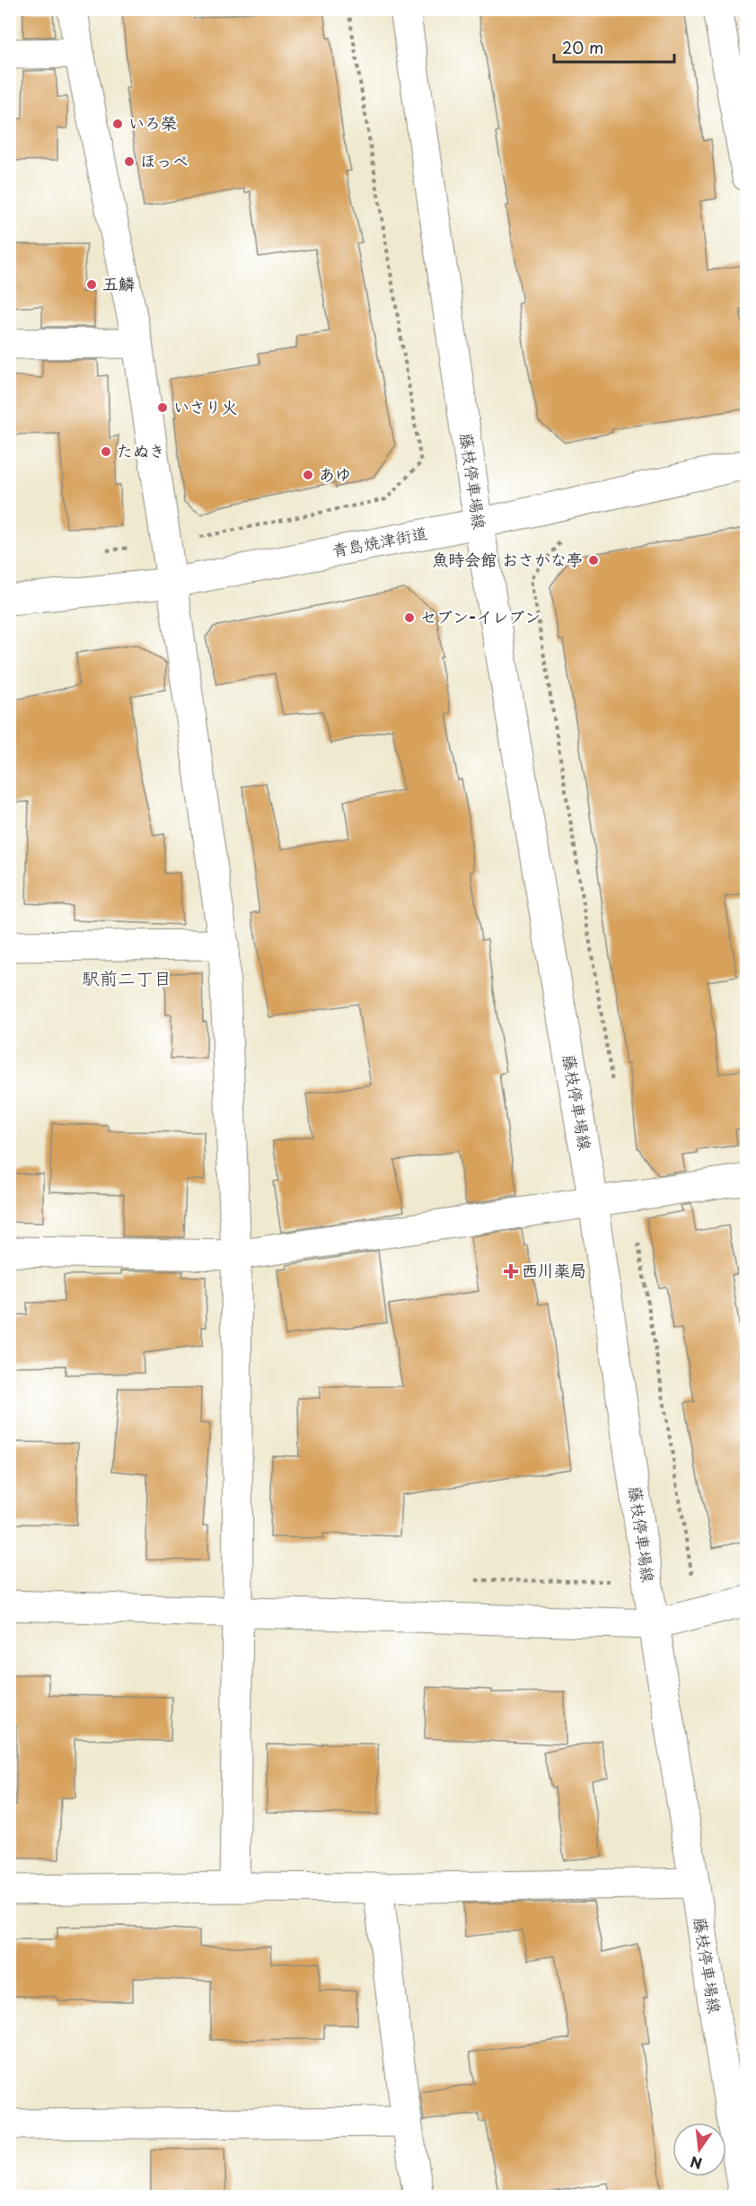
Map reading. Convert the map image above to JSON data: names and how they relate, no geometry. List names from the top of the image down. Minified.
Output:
{"streets":{"street":["藤枝停車場線","青島焼津街道"]},"crossings":[["藤枝停車場線","青島焼津街道"]],"districts":["駅前二丁目"],"places":{"other":["いろ榮","ほっぺ","五鱗","いさり火","たぬき","あゆ","魚時会館 おさかな亭","セブン-イレブン"],"health":["西川薬局"]},"scale_bar":"20 m","north":"bottom"}
